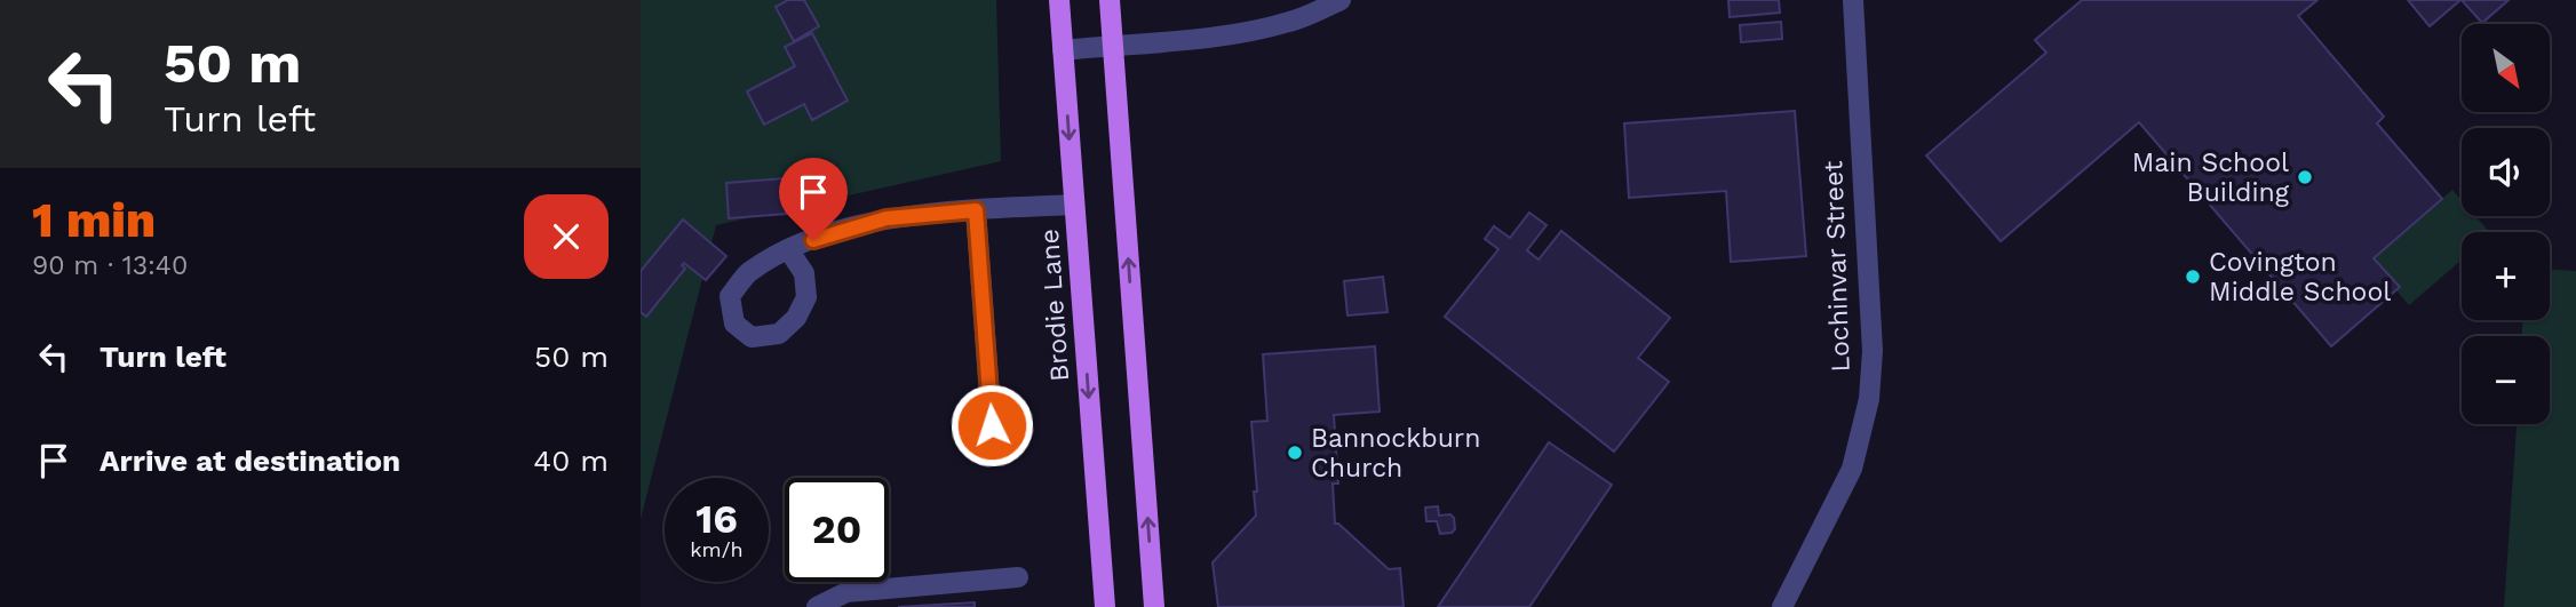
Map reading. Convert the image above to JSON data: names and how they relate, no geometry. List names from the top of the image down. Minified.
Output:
{"streets":{"main road":["Brodie Lane"],"street":["Lochinvar Street"]},"places":["Main School Building","Covington Middle School","Bannockburn Church"],"north":"bottom right","page":{"turn":["50 m","Turn left"],"map_buttons":["+","−"],"heading":["1 min","90 m · 13:40"],"list":[{"name":"Turn left","value":"50 m"},{"name":"Arrive at destination","value":"40 m"}],"speed":"16 km/h","limit":"20"}}
